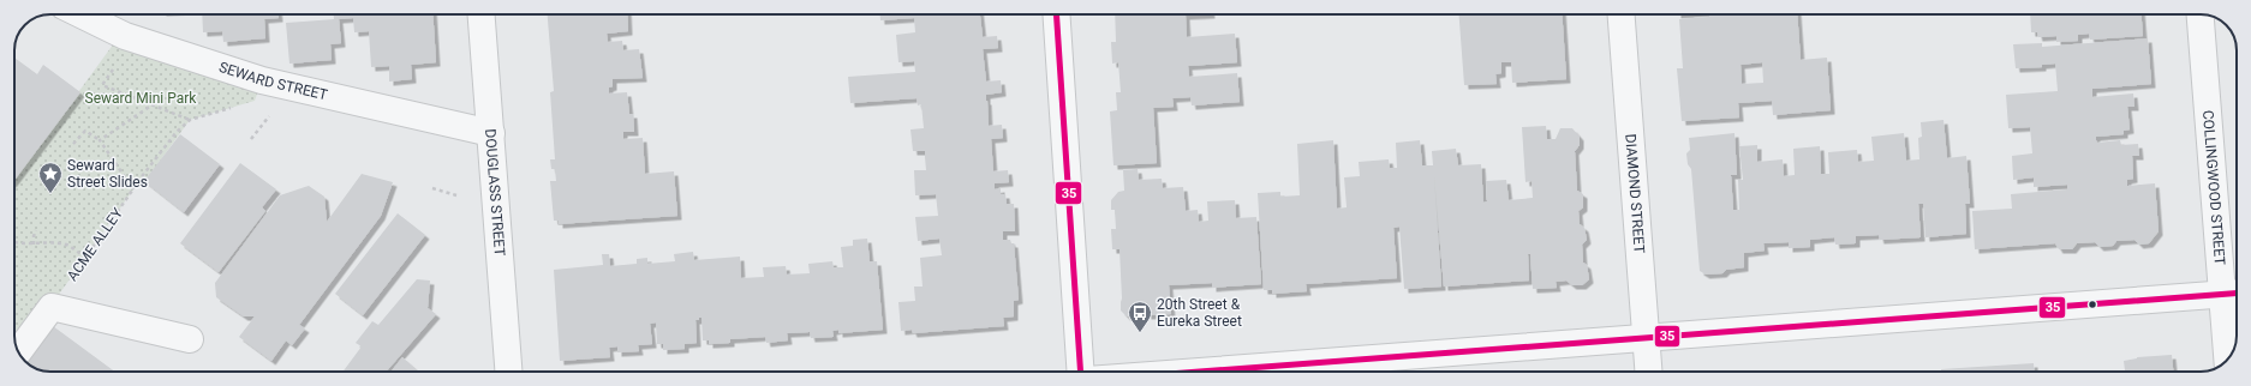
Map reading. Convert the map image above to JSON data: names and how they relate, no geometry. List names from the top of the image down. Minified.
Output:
{"streets":{"street":["SEWARD STREET","COLLINGWOOD STREET","DOUGLASS STREET","DIAMOND STREET"],"path":["ACME ALLEY"]},"crossings":[["SEWARD STREET","DOUGLASS STREET"]],"parks":["Seward Mini Park"],"places":{"place":["Seward Street Slides"],"bus stop":["20th Street & Eureka Street"]},"lines":["transit line 35"]}
